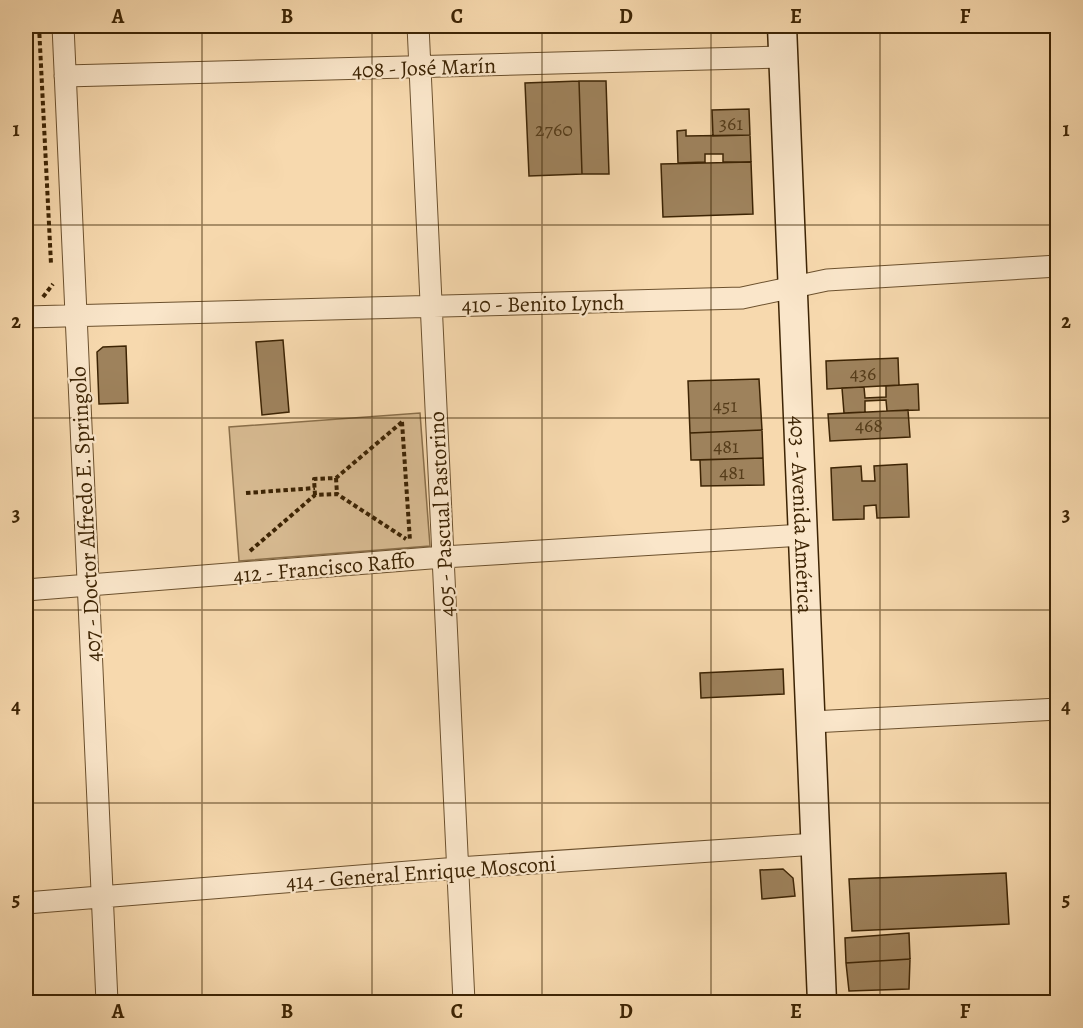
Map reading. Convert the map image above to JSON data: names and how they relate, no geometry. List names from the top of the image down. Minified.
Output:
{"streets":{"main road":["403 - Avenida América"],"street":["408 - José Marín","410 - Benito Lynch","407 - Doctor Alfredo E. Springolo","405 - Pascual Pastorino","412 - Francisco Raffo","414 - General Enrique Mosconi"]},"crossings":[["408 - José Marín","407 - Doctor Alfredo E. Springolo"],["408 - José Marín","405 - Pascual Pastorino"],["408 - José Marín","403 - Avenida América"],["410 - Benito Lynch","407 - Doctor Alfredo E. Springolo"],["410 - Benito Lynch","405 - Pascual Pastorino"],["410 - Benito Lynch","403 - Avenida América"],["407 - Doctor Alfredo E. Springolo","412 - Francisco Raffo"],["407 - Doctor Alfredo E. Springolo","414 - General Enrique Mosconi"],["405 - Pascual Pastorino","412 - Francisco Raffo"],["405 - Pascual Pastorino","414 - General Enrique Mosconi"],["403 - Avenida América","412 - Francisco Raffo"],["403 - Avenida América","414 - General Enrique Mosconi"]],"house_numbers":["361","2760","436","451","468","481","481"],"grid":{"columns":["A","B","C","D","E","F"],"rows":["1","2","3","4","5"]}}
